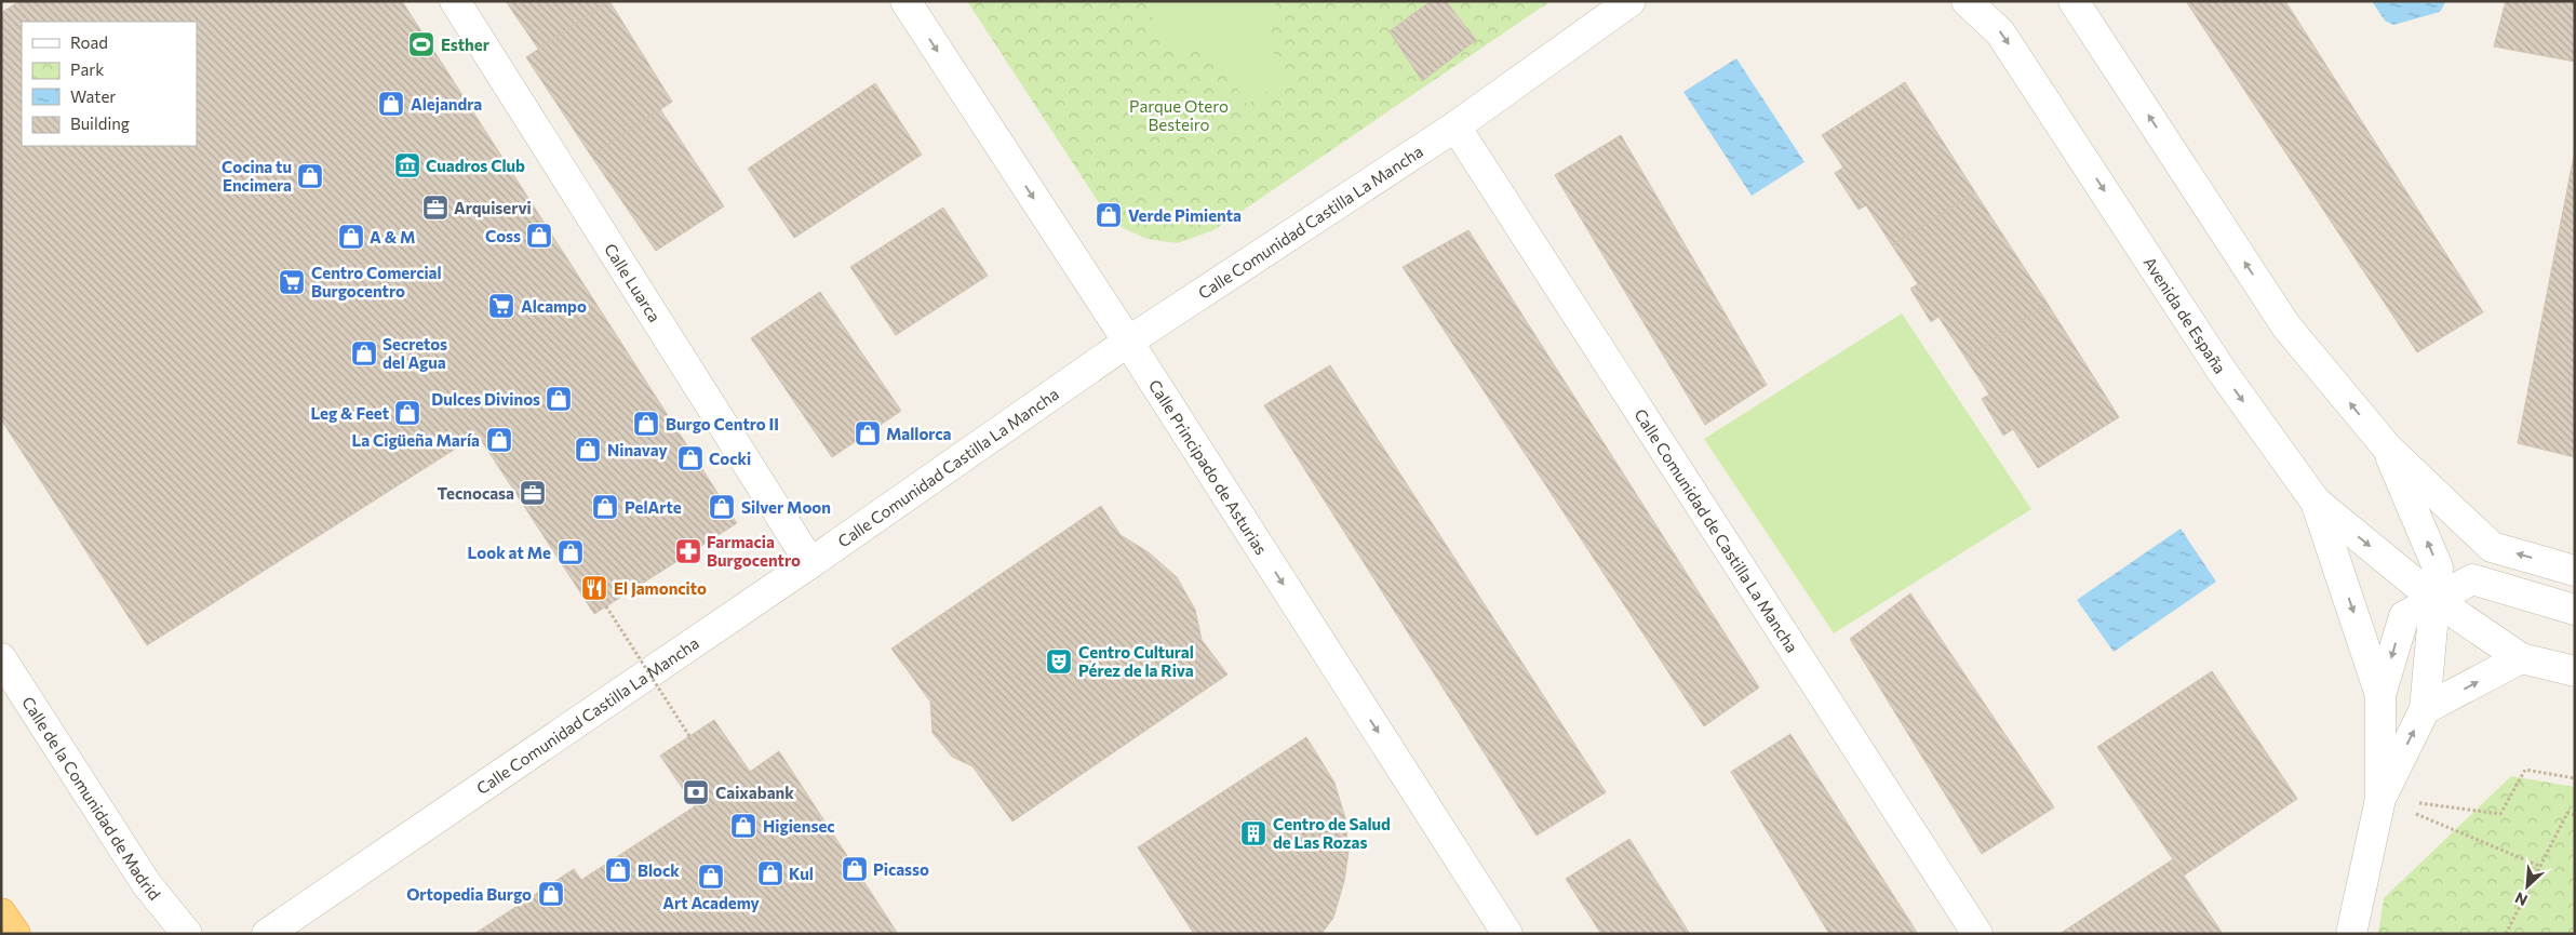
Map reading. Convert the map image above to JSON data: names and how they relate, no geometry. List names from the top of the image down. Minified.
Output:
{"streets":{"street":["Calle Comunidad Castilla La Mancha","Calle Luarca","Avenida de España","Calle Principado de Asturias","Calle Comunidad de Castilla La Mancha","Calle de la Comunidad de Madrid"]},"crossings":[["Calle Comunidad Castilla La Mancha","Calle Luarca"],["Calle Comunidad Castilla La Mancha","Calle Principado de Asturias"],["Calle Comunidad Castilla La Mancha","Calle Comunidad de Castilla La Mancha"]],"one_way":["Calle Principado de Asturias"],"parks":["Parque Otero Besteiro"],"places":{"sports":["Esther"],"shop":["Alejandra","Cocina tu Encimera","Verde Pimienta","Coss","A & M","Secretos del Agua","Dulces Divinos","Leg & Feet","Burgo Centro II","Mallorca","La Cigüeña María","Ninavay","Cocki","PelArte","Silver Moon","Look at Me","Higiensec","Picasso","Block","Kul","Art Academy","Ortopedia Burgo"],"museum":["Cuadros Club"],"office":["Arquiservi","Tecnocasa"],"supermarket":["Centro Comercial Burgocentro","Alcampo"],"pharmacy":["Farmacia Burgocentro"],"restaurant":["El Jamoncito"],"theatre":["Centro Cultural Pérez de la Riva"],"bank":["Caixabank"],"building":["Centro de Salud de Las Rozas"]},"legend":["Road","Park","Water","Building"],"north":"bottom left"}
